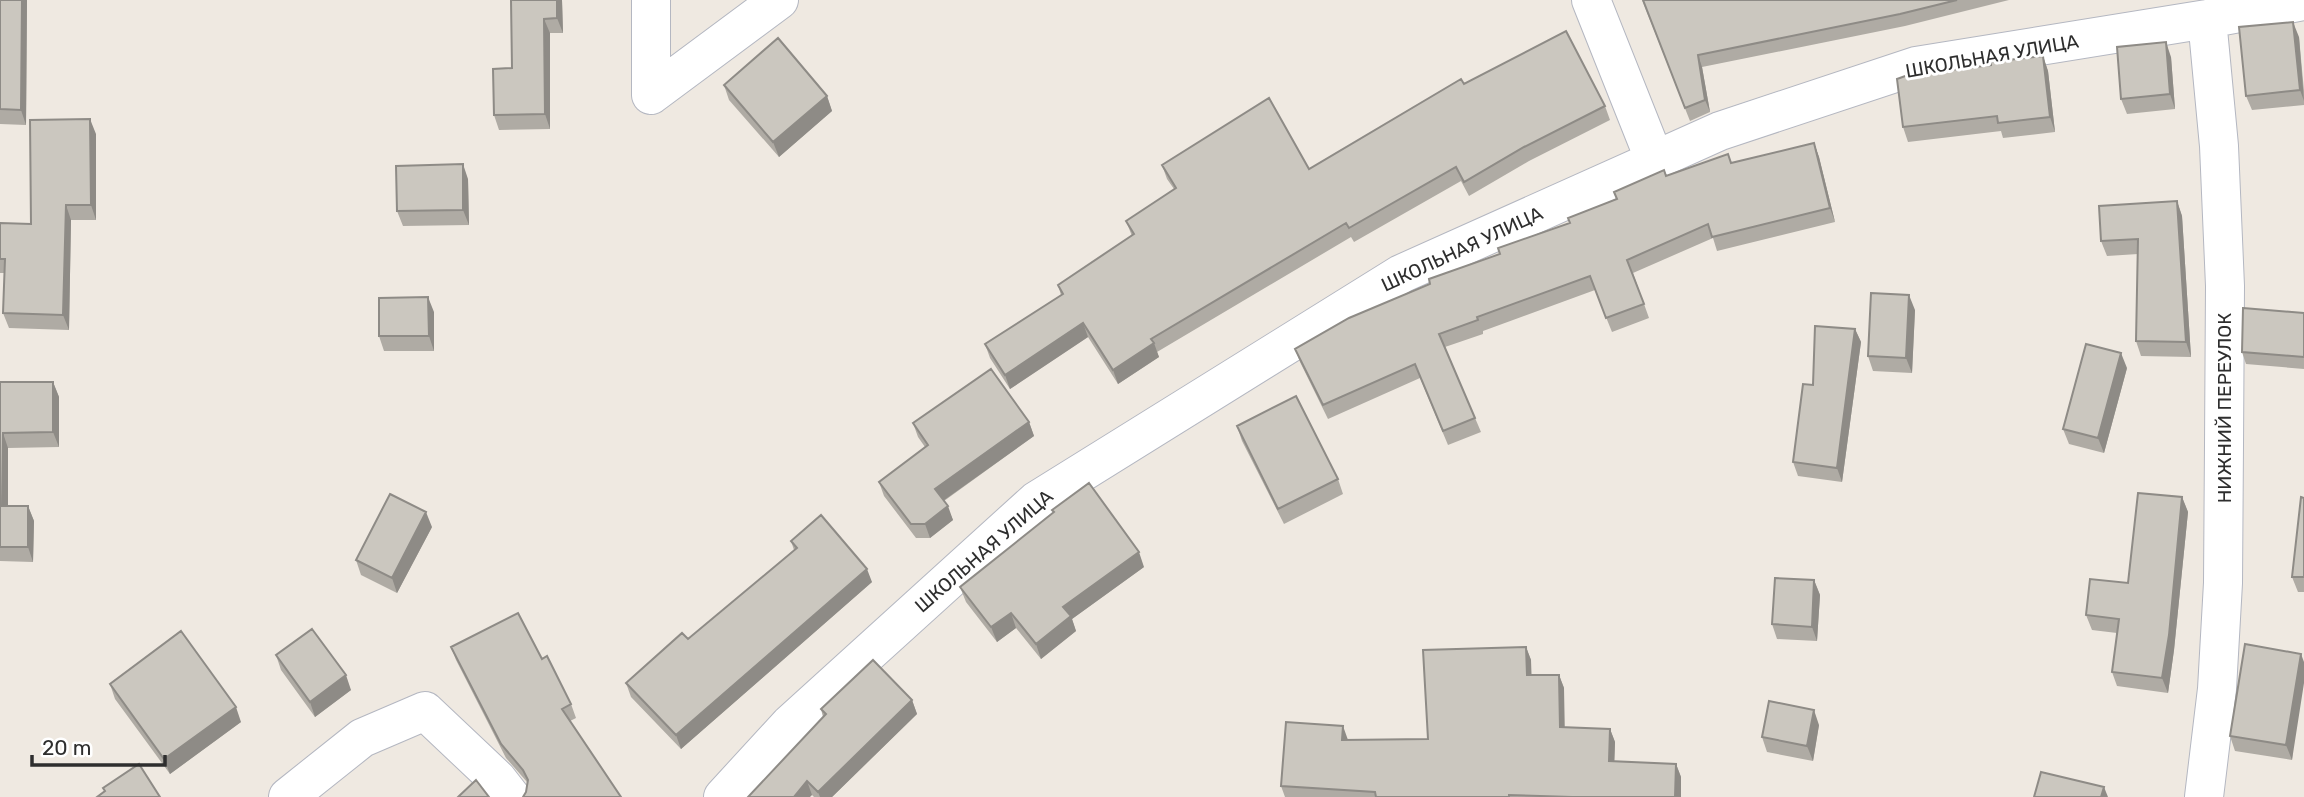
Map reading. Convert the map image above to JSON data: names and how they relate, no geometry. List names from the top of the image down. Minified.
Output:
{"streets":{"street":["ШКОЛЬНАЯ УЛИЦА","НИЖНИЙ ПЕРЕУЛОК"]},"crossings":[["ШКОЛЬНАЯ УЛИЦА","НИЖНИЙ ПЕРЕУЛОК"]],"scale_bar":"20 m"}
